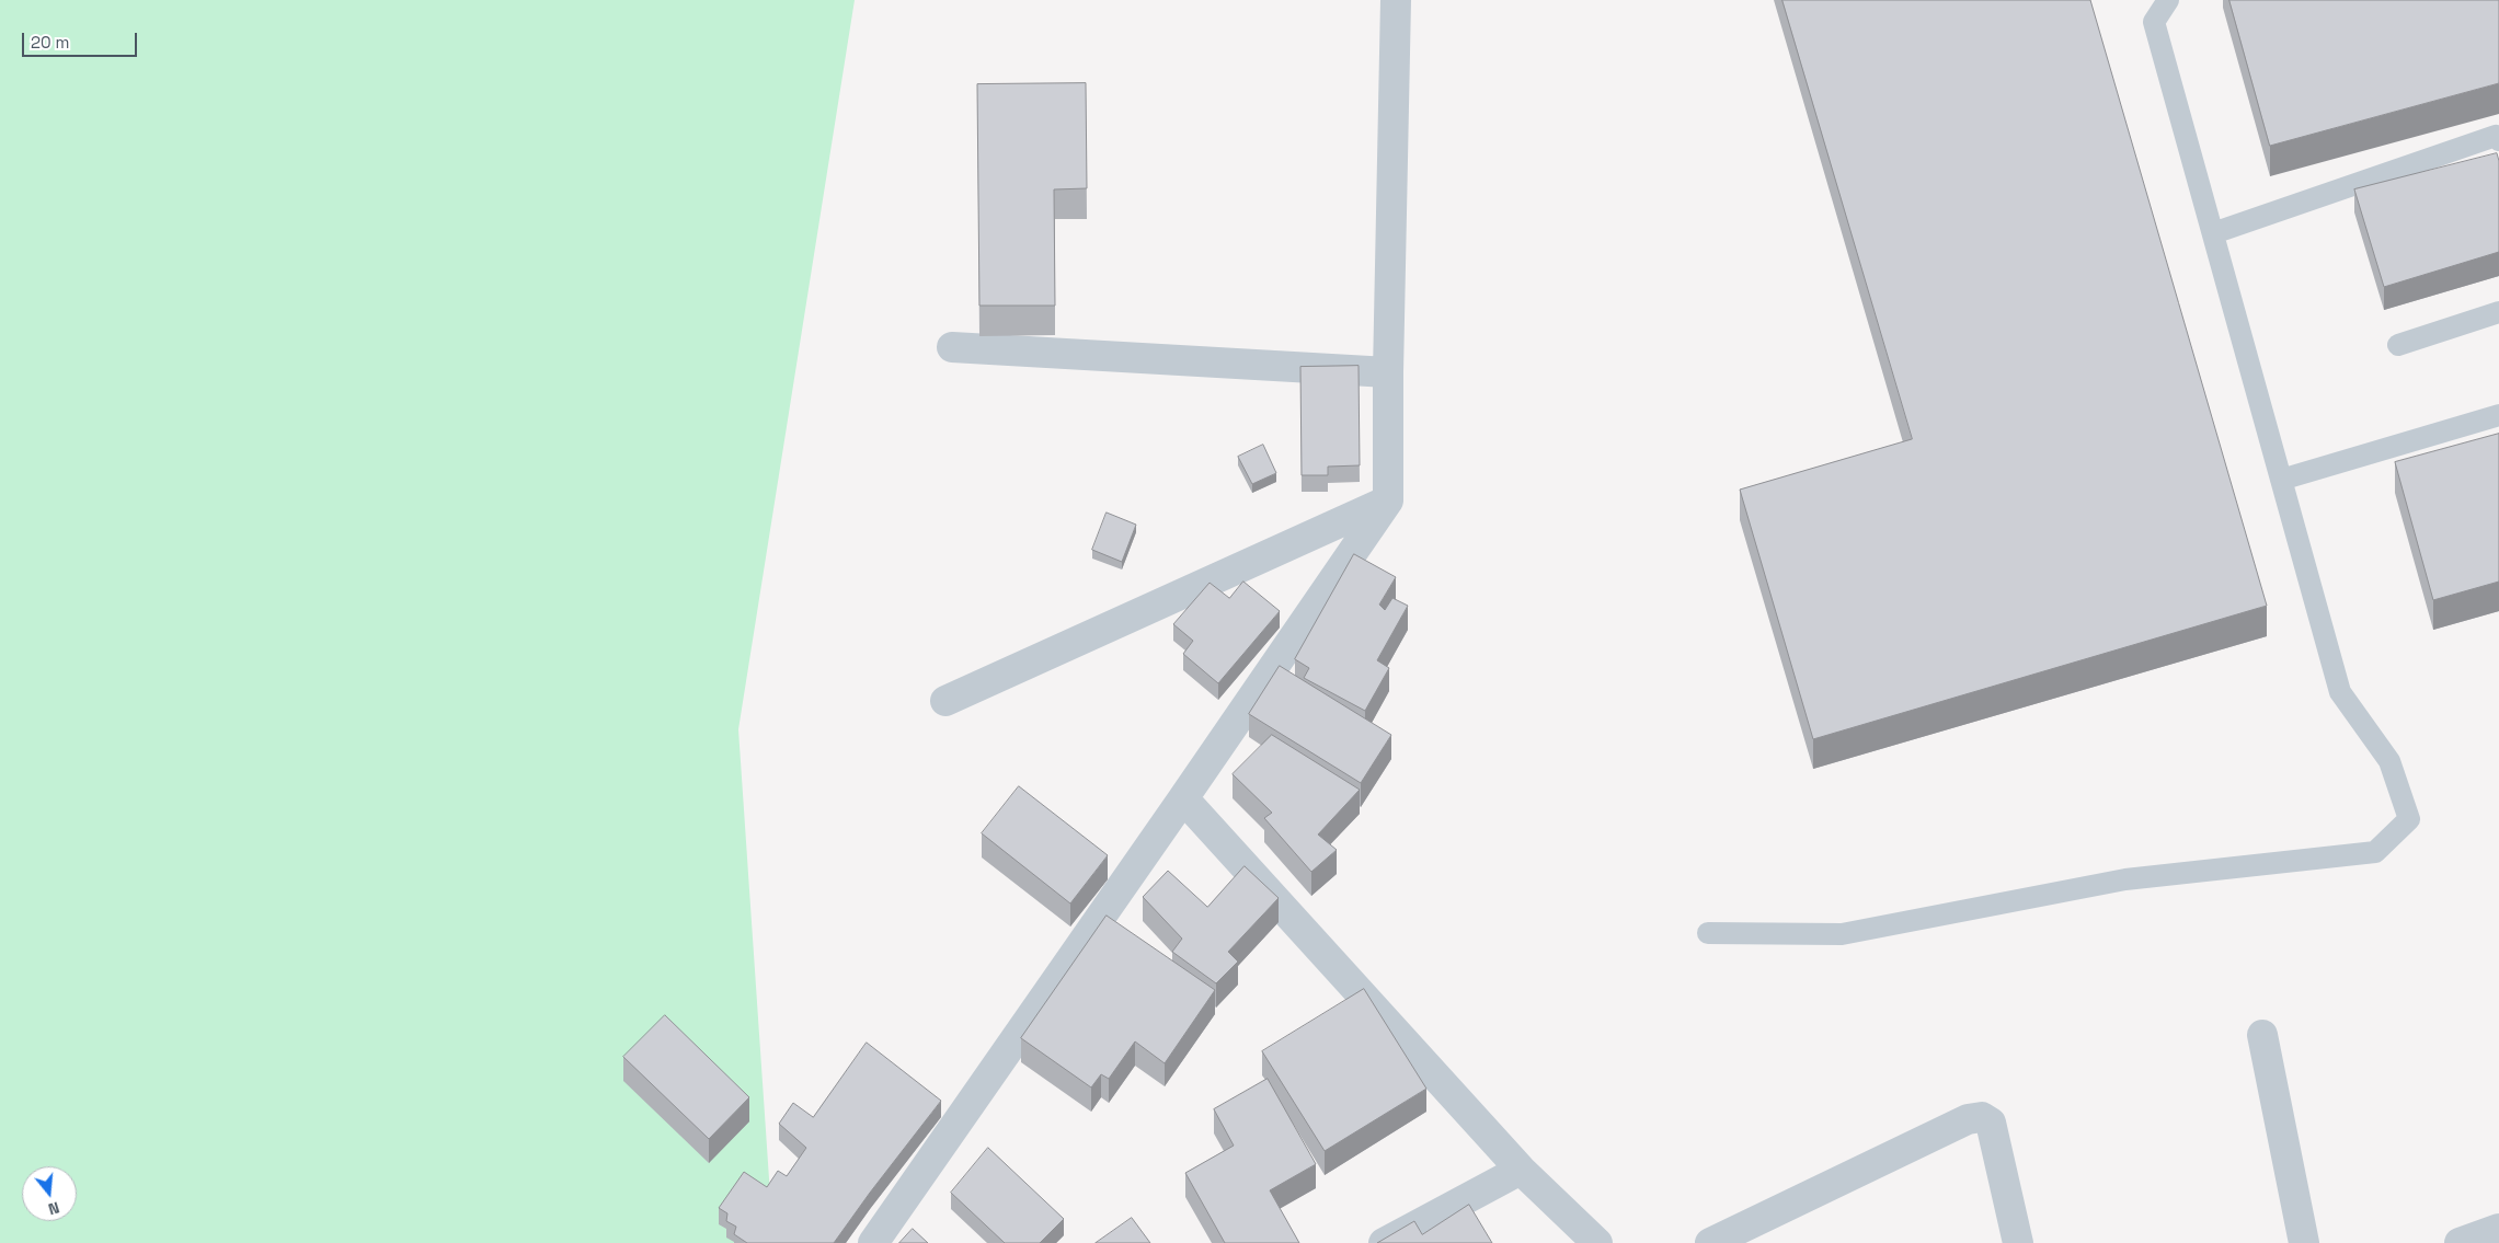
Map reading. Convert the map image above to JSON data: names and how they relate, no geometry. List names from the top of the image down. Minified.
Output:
{"scale_bar":"20 m","north":"bottom"}
